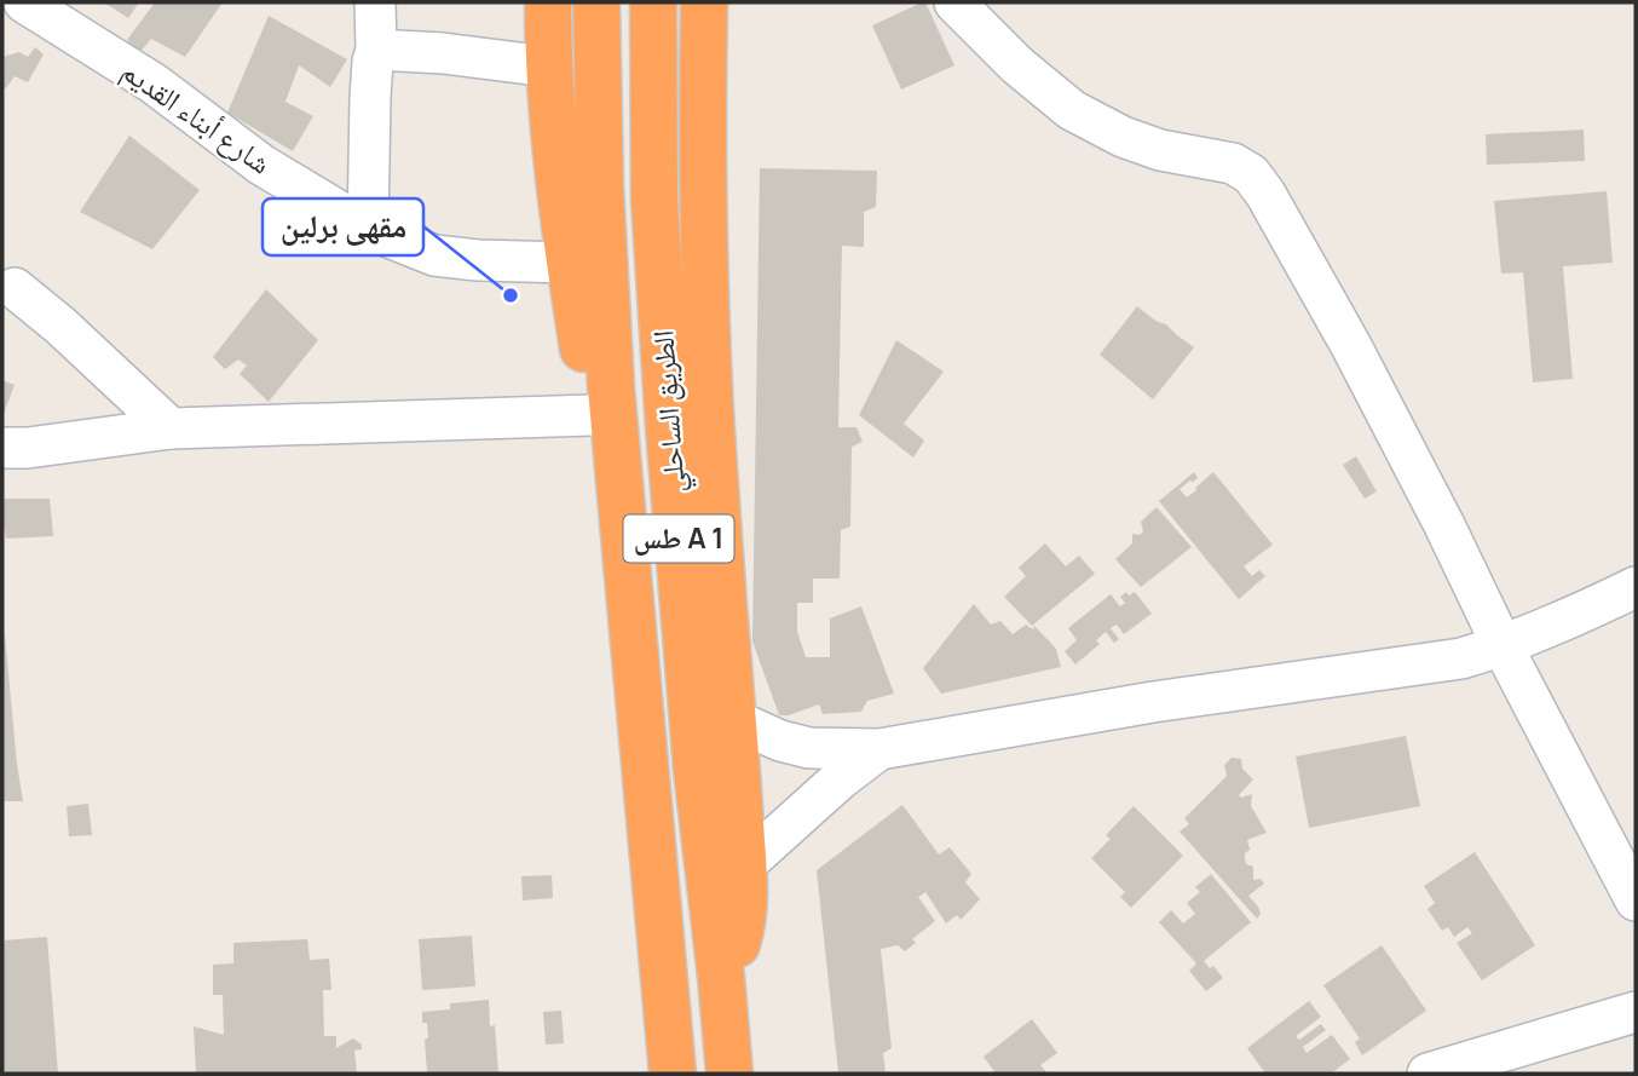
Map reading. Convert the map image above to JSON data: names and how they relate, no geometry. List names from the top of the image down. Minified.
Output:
{"streets":{"highway":["الطريق الساحلي","طس A 1"],"street":["شارع أبناء القديم"]},"places":["مقهى برلين"]}
